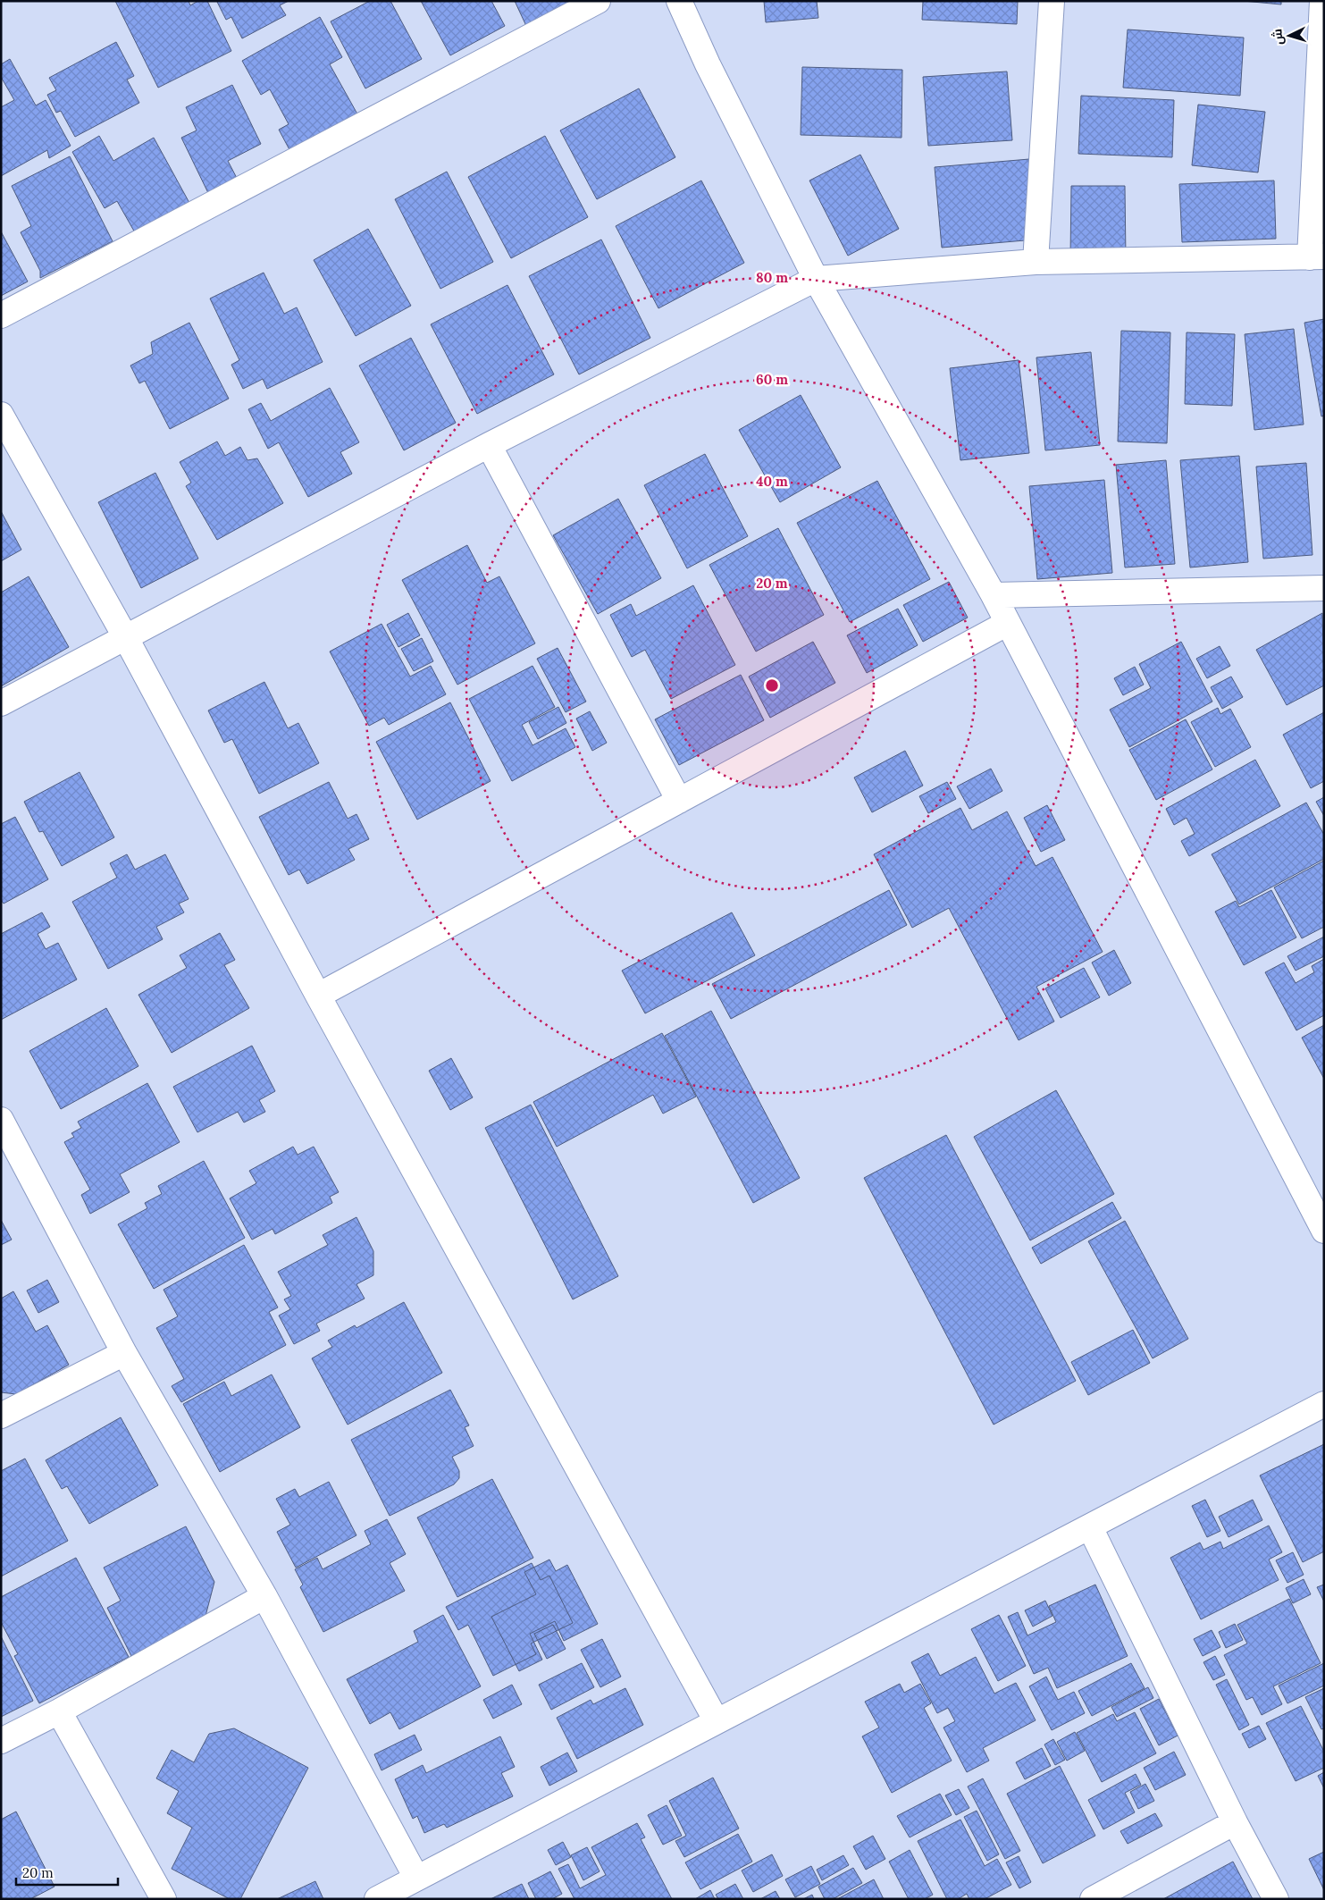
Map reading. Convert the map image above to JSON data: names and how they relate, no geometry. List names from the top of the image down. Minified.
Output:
{"scale_bar":"20 m","north":"left","rings":["80 m","60 m","40 m","20 m"]}
